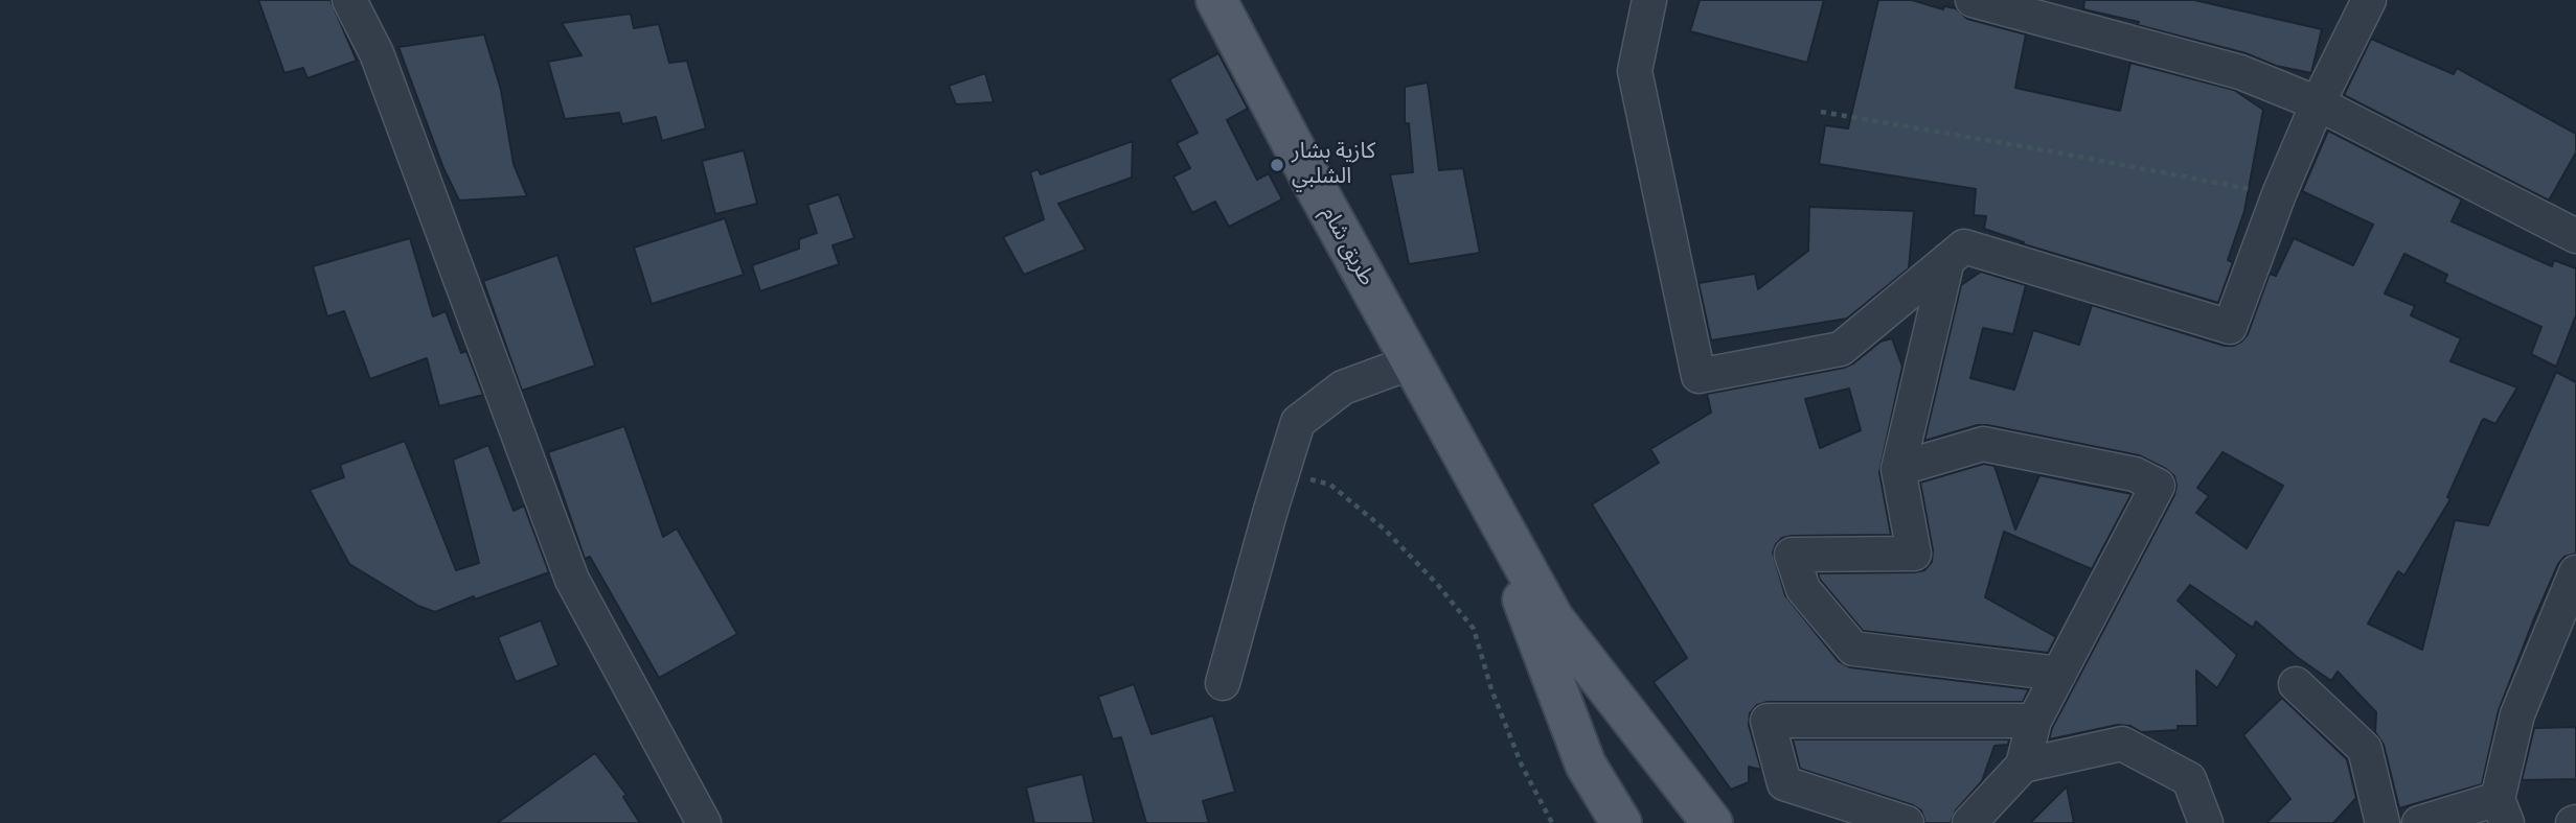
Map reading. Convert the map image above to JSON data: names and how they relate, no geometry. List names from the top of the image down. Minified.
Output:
{"streets":{"main road":["طريق شام"]},"places":["كازية بشار الشلبي"]}
